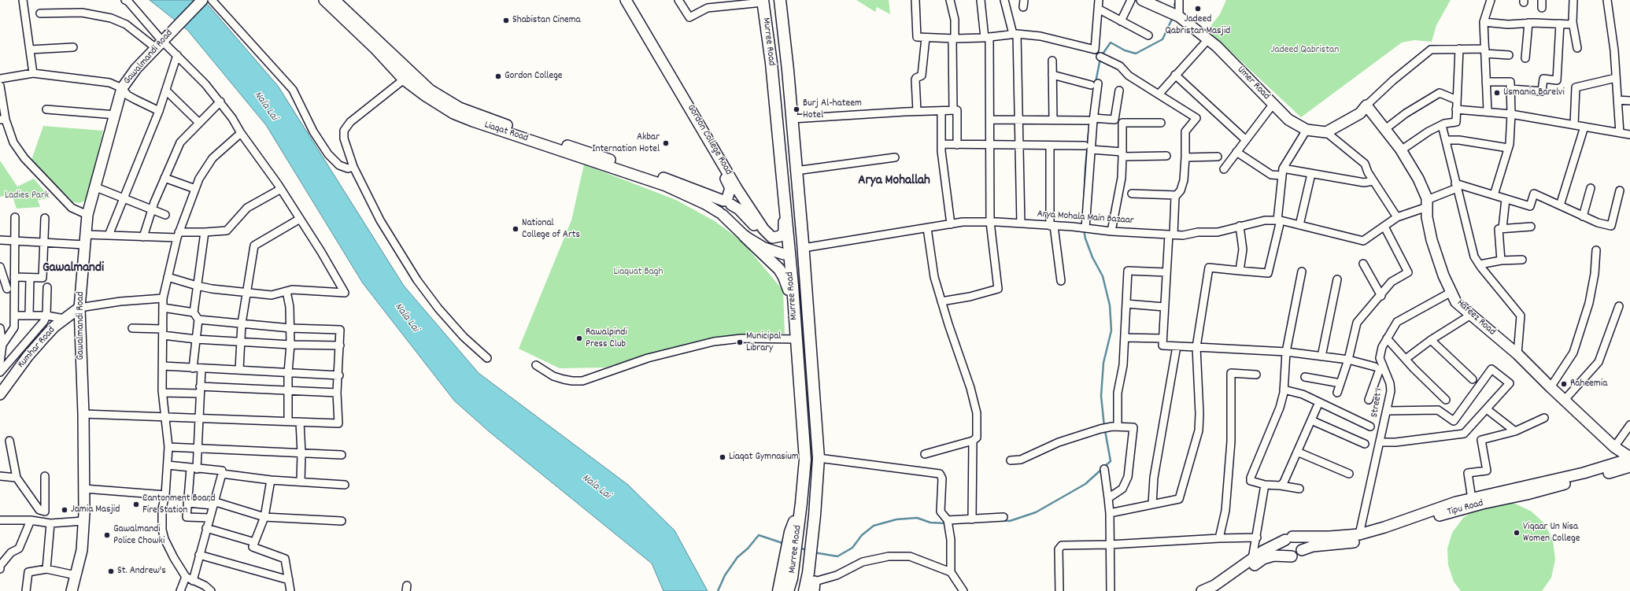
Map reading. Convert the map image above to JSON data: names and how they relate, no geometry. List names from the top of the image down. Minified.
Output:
{"streets":{"main road":["Murree Road"],"street":["Gawalmandi Road","Umer Road","Liaqat Road","Gordon College Road","Arya Mohala Main Bazaar","Hafeez Road","Kumhar Road","Street 1","Tipu Road"]},"crossings":[["Murree Road","Liaqat Road"],["Murree Road","Arya Mohala Main Bazaar"],["Gawalmandi Road","Kumhar Road"],["Liaqat Road","Gordon College Road"],["Hafeez Road","Street 1"]],"districts":["Arya Mohallah","Gawalmandi"],"water":["Nala Lai"],"parks":["Jadeed Qabristan","Ladies Park","Liaquat Bagh"],"places":["Jadeed Qabristan Masjid","Shabistan Cinema","Gordon College","Usmania Barelvi","Burj Al-hateem Hotel","Akbar Internation Hotel","National College of Arts","Rawalpindi Press Club","Municipal Library","Raheemia","Liaqat Gymnasium","Cantonment Board Fire Station","Jamia Masjid","Viqaar Un Nisa Women College","Gawalmandi Police Chowki","St. Andrew's"]}
